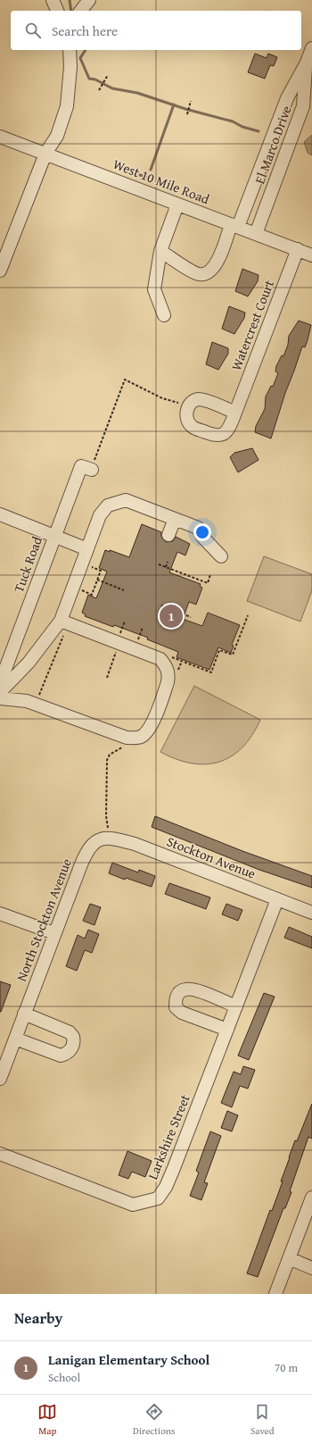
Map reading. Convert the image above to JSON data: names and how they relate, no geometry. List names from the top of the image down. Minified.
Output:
{"streets":{"street":["El Marco Drive","West 10 Mile Road","Watercrest Court","Tuck Road","Stockton Avenue","North Stockton Avenue","Larkshire Street"]},"crossings":[["El Marco Drive","West 10 Mile Road"],["West 10 Mile Road","Watercrest Court"],["Stockton Avenue","North Stockton Avenue"],["Stockton Avenue","Larkshire Street"]],"page":{"search":"Search here","pins":"1","heading":"Nearby","list":[{"mark":"1","name":"Lanigan Elementary School","note":"School","value":"70 m"}],"nav":["Map","Directions","Saved"]}}
